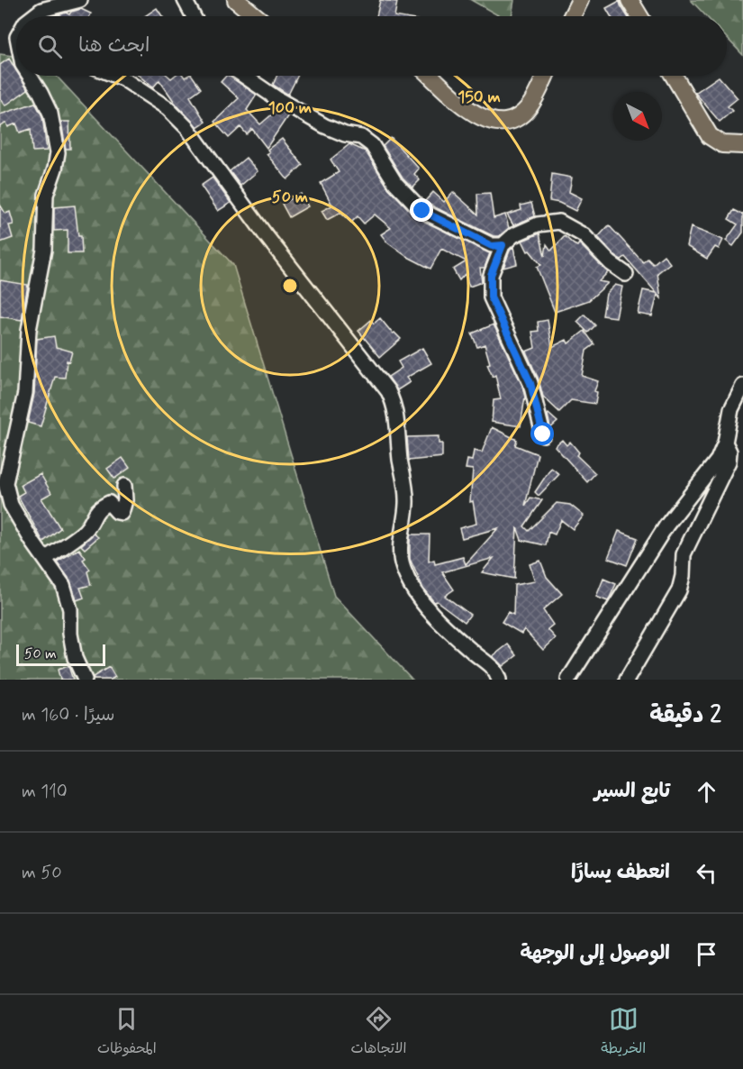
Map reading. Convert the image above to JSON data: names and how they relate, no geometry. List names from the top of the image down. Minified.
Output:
{"scale_bar":"50 m","north":"bottom right","page":{"search":"ابحث هنا","scale":"50 m","heading":["2 دقيقة","سيرًا · 160 m"],"list":[["تابع السير","110 m"],["انعطف يسارًا","50 m"],"الوصول إلى الوجهة"],"nav":["الخريطة","الاتجاهات","المحفوظات"]},"rings":["150 m","100 m","50 m"]}
